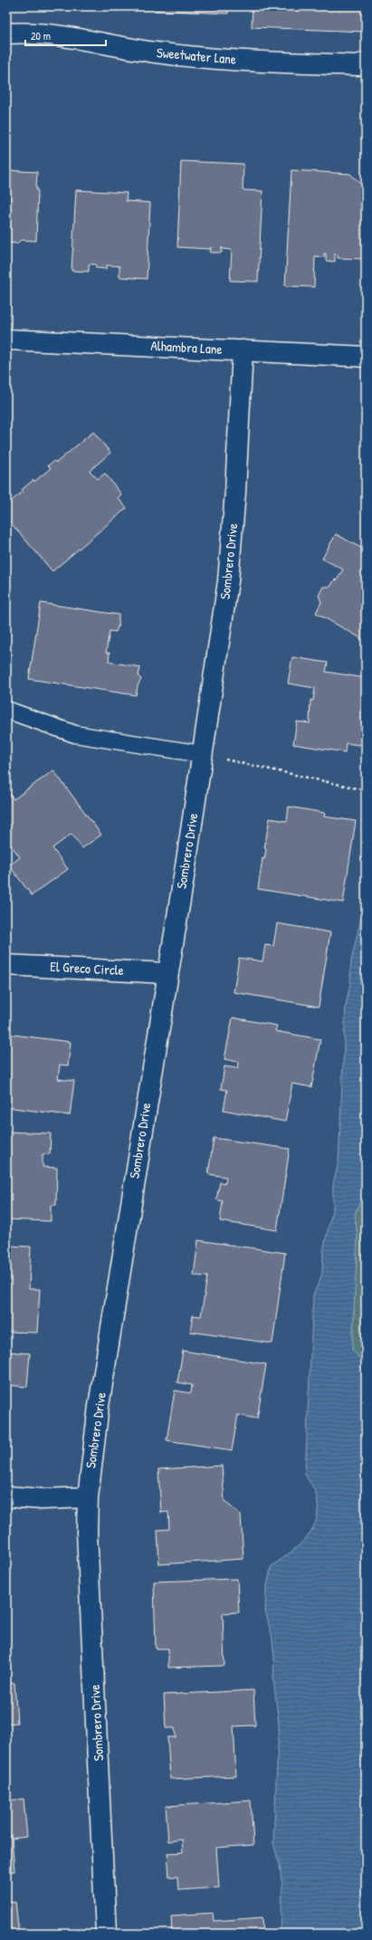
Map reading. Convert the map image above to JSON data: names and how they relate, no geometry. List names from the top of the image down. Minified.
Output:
{"streets":{"street":["Sweetwater Lane","Alhambra Lane","Sombrero Drive","El Greco Circle"]},"crossings":[["Alhambra Lane","Sombrero Drive"],["Sombrero Drive","El Greco Circle"]],"scale_bar":"20 m"}
